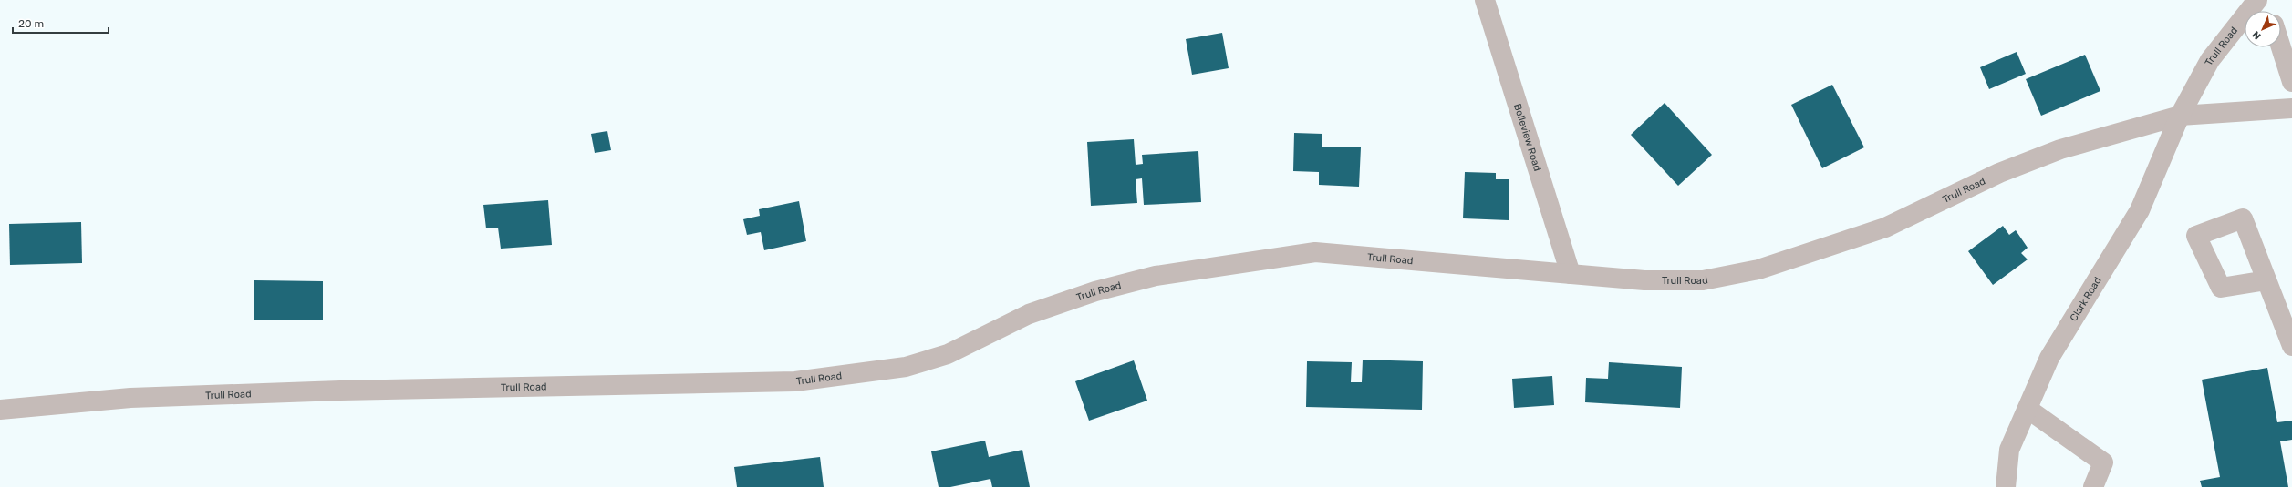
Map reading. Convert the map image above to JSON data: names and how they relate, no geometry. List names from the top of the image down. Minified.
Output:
{"streets":{"street":["Trull Road","Belleview Road","Clark Road"]},"crossings":[["Trull Road","Belleview Road"],["Trull Road","Clark Road"]],"scale_bar":"20 m","north":"bottom left"}
